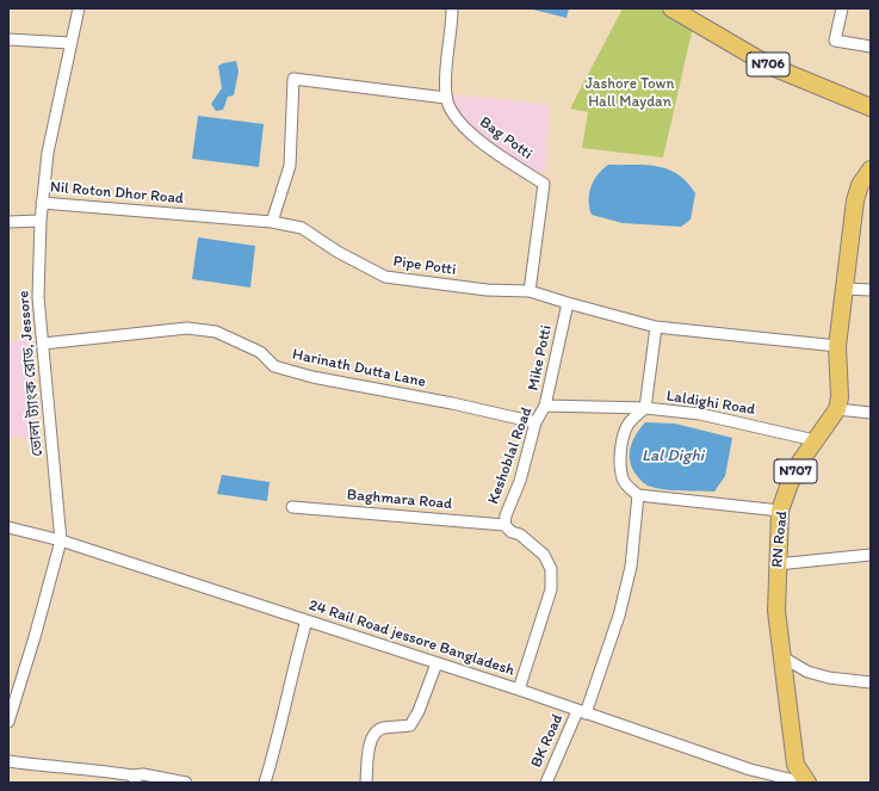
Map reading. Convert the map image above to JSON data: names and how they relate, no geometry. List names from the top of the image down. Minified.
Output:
{"streets":{"highway":["N706","N707","RN Road"],"street":["Bag Potti","Nil Roton Dhor Road","Pipe Potti","Mike Potti","Harinath Dutta Lane","ভোলা ট্যাংক রোড, Jessore","Laldighi Road","Keshoblal Road","Baghmara Road","24 Rail Road jessore Bangladesh","BK Road"]},"crossings":[["Bag Potti","Pipe Potti"],["Nil Roton Dhor Road","Pipe Potti"],["Nil Roton Dhor Road","ভোলা ট্যাংক রোড, Jessore"],["Pipe Potti","Mike Potti"],["Mike Potti","Laldighi Road"],["Mike Potti","Keshoblal Road"],["Harinath Dutta Lane","ভোলা ট্যাংক রোড, Jessore"],["Harinath Dutta Lane","Keshoblal Road"],["ভোলা ট্যাংক রোড, Jessore","24 Rail Road jessore Bangladesh"],["Laldighi Road","RN Road"],["Laldighi Road","BK Road"],["Keshoblal Road","Baghmara Road"],["Keshoblal Road","24 Rail Road jessore Bangladesh"],["RN Road","24 Rail Road jessore Bangladesh"],["24 Rail Road jessore Bangladesh","BK Road"]],"water":["Lal Dighi"],"parks":["Jashore Town Hall Maydan"]}
